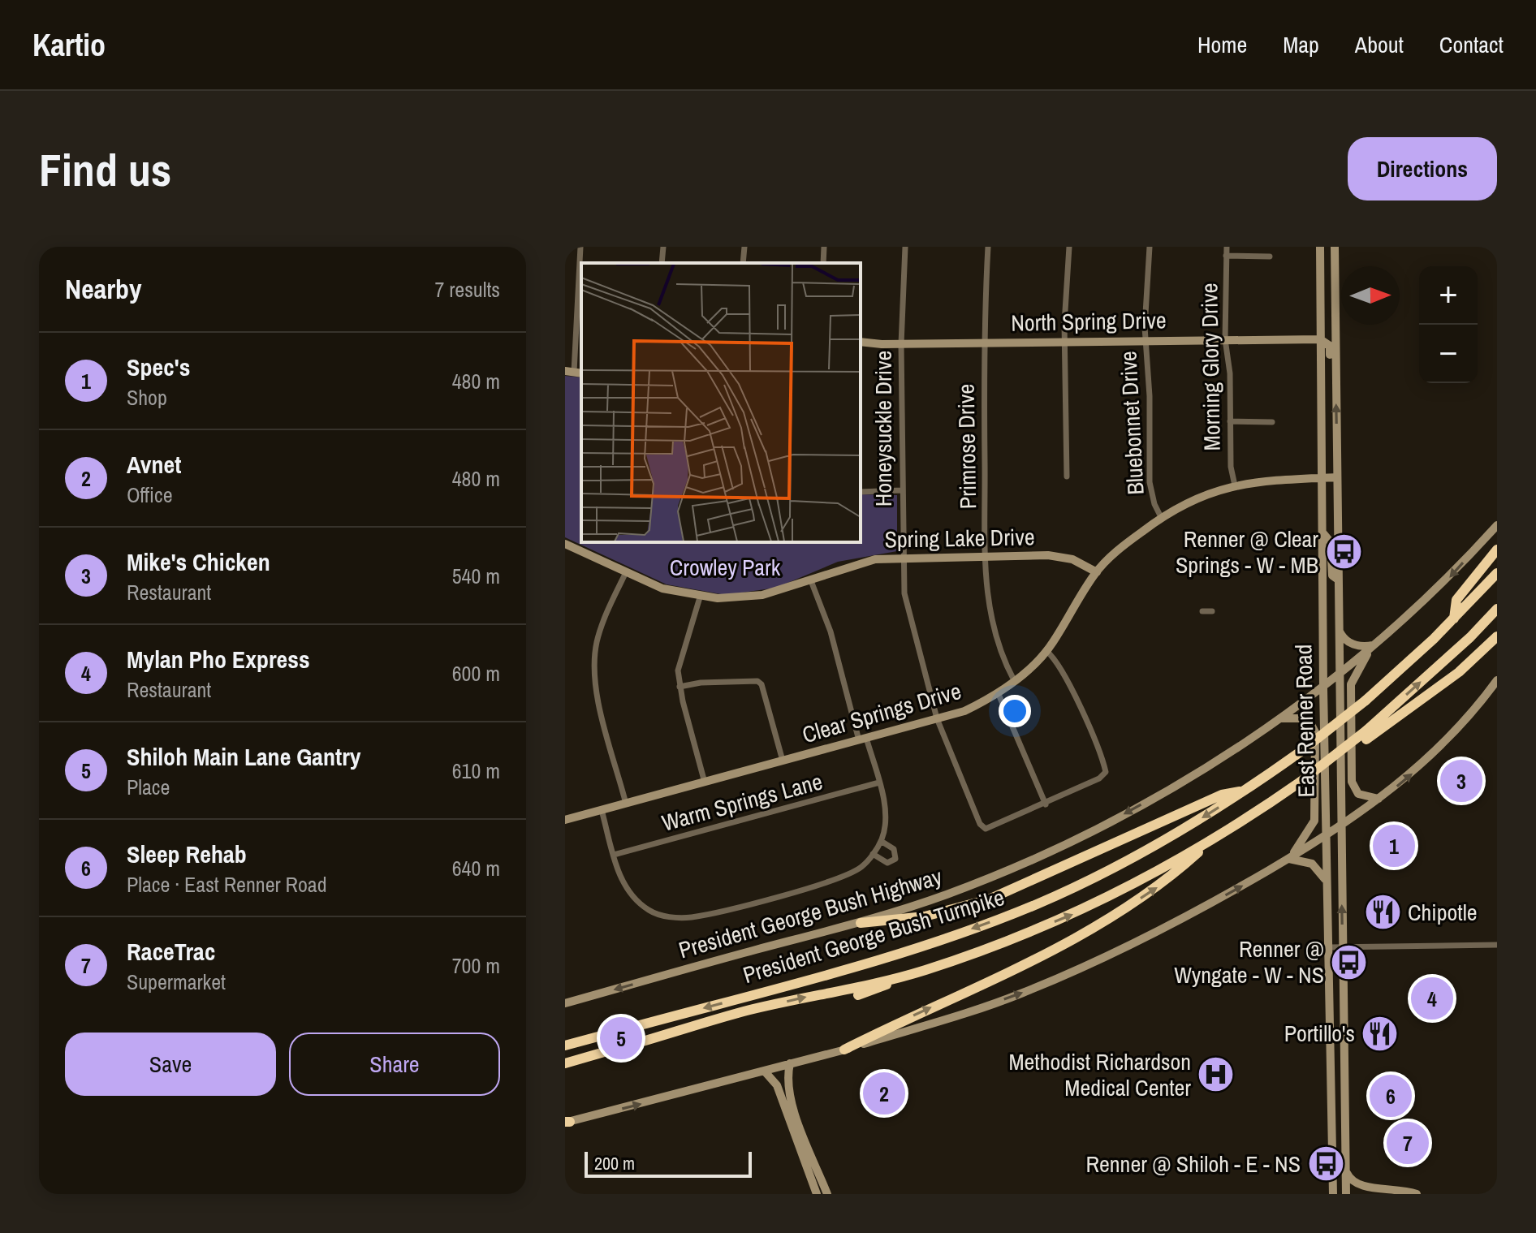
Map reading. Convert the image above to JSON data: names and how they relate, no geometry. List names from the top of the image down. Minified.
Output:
{"streets":{"highway":["President George Bush Turnpike"],"main road":["North Spring Drive","Spring Lake Drive","Clear Springs Drive","East Renner Road","President George Bush Highway"],"street":["Morning Glory Drive","Bluebonnet Drive","Honeysuckle Drive","Primrose Drive","Warm Springs Lane"]},"crossings":[["North Spring Drive","Morning Glory Drive"],["North Spring Drive","Bluebonnet Drive"],["North Spring Drive","Honeysuckle Drive"],["North Spring Drive","Primrose Drive"],["North Spring Drive","East Renner Road"],["Morning Glory Drive","Clear Springs Drive"],["Bluebonnet Drive","Clear Springs Drive"],["Honeysuckle Drive","Spring Lake Drive"],["Honeysuckle Drive","Clear Springs Drive"],["Primrose Drive","Spring Lake Drive"],["Primrose Drive","Clear Springs Drive"],["Spring Lake Drive","Clear Springs Drive"],["Clear Springs Drive","East Renner Road"],["East Renner Road","President George Bush Highway"]],"one_way":["President George Bush Highway"],"parks":["Crowley Park"],"places":{"bus stop":["Renner @ Clear Springs - W - MB","Renner @ Wyngate - W - NS","Renner @ Shiloh - E - NS"],"restaurant":["Chipotle","Portillo's"],"hospital":["Methodist Richardson Medical Center"]},"scale_bar":"200 m","north":"right","page":{"header":"Kartio","nav":["Home","Map","About","Contact"],"buttons":["Directions",["Save","Share"]],"title":"Find us","heading":["Nearby","7 results"],"map_buttons":["+","−"],"list":[{"mark":"1","name":"Spec's","note":"Shop","value":"480 m"},{"mark":"2","name":"Avnet","note":"Office","value":"480 m"},{"mark":"3","name":"Mike's Chicken","note":"Restaurant","value":"540 m"},{"mark":"4","name":"Mylan Pho Express","note":"Restaurant","value":"600 m"},{"mark":"5","name":"Shiloh Main Lane Gantry","note":"Place","value":"610 m"},{"mark":"6","name":"Sleep Rehab","note":"Place · East Renner Road","value":"640 m"},{"mark":"7","name":"RaceTrac","note":"Supermarket","value":"700 m"}],"pins":["3","1","4","5","2","6","7"],"scale":"200 m"}}
